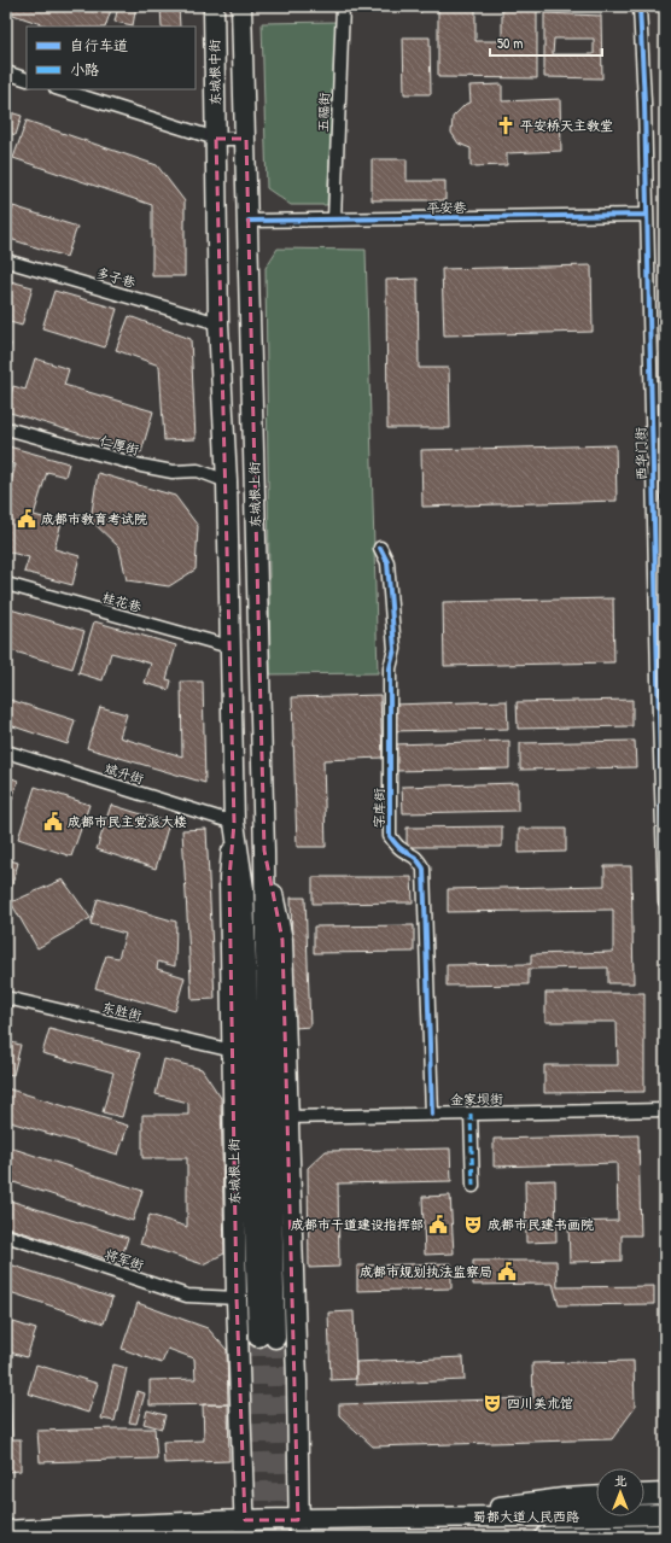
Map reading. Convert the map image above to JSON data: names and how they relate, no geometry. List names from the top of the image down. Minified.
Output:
{"streets":{"main road":["东城根中街","东城根上街","蜀都大道人民西路"],"street":["五福街","平安巷","多子巷","仁厚街","西华门街","桂花巷","斌升街","字库街","东胜街","金家坝街","将军街"]},"crossings":[["东城根中街","东城根上街"],["五福街","平安巷"],["平安巷","西华门街"],["平安巷","东城根上街"],["多子巷","东城根上街"],["仁厚街","东城根上街"],["东城根上街","桂花巷"],["东城根上街","斌升街"],["东城根上街","东胜街"],["东城根上街","金家坝街"],["东城根上街","将军街"],["东城根上街","蜀都大道人民西路"],["字库街","金家坝街"]],"places":{"church":["平安桥天主教堂"],"public building":["成都市教育考试院","成都市民主党派大楼","成都市干道建设指挥部","成都市规划执法监察局"],"theatre":["成都市民建书画院","四川美术馆"]},"legend":["自行车道","小路"],"scale_bar":"50 m","north":"top"}
